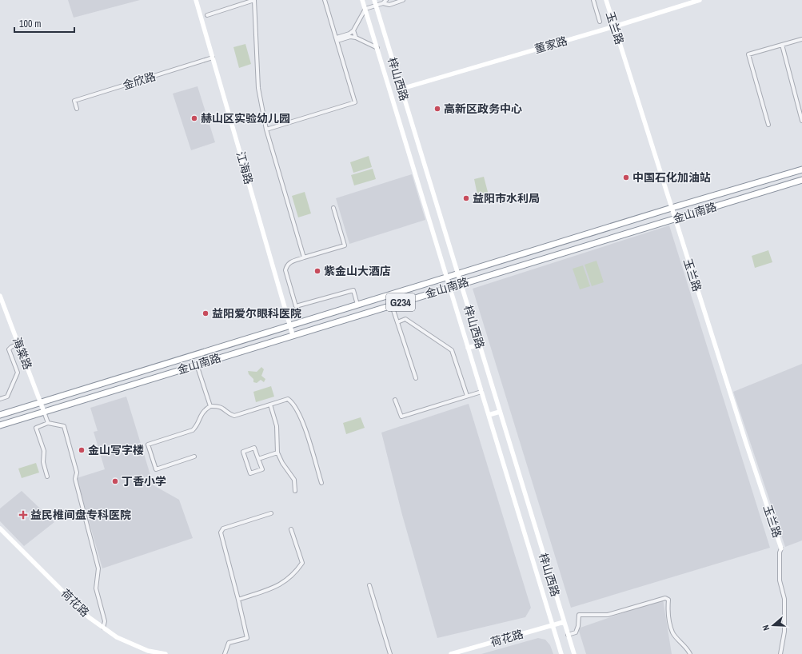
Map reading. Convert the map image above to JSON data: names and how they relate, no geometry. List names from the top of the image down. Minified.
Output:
{"streets":{"highway":["金山南路","G234"],"street":["玉兰路","董家路","梓山西路","金欣路","江海路","海棠路","荷花路"]},"crossings":[["玉兰路","董家路"],["玉兰路","金山南路"],["董家路","梓山西路"],["梓山西路","金山南路"],["梓山西路","荷花路"],["金欣路","江海路"],["江海路","金山南路"],["金山南路","海棠路"]],"places":{"other":["高新区政务中心","赫山区实验幼儿园","中国石化加油站","益阳市水利局","紫金山大酒店","益阳爱尔眼科医院","金山写字楼","丁香小学"],"health":["益民椎间盘专科医院"]},"scale_bar":"100 m","north":"left"}
